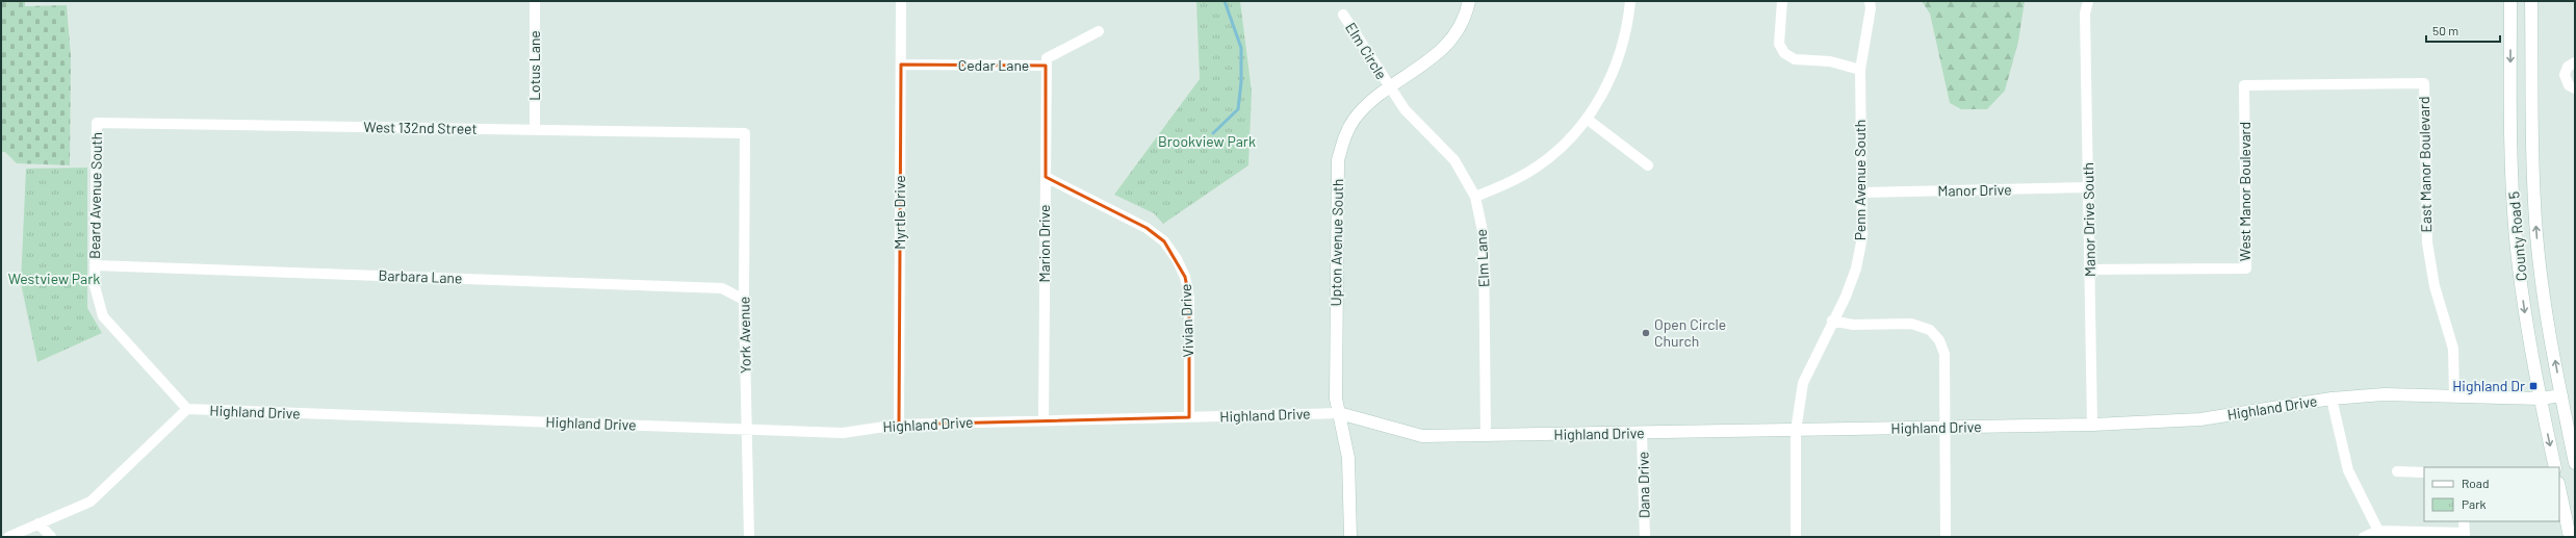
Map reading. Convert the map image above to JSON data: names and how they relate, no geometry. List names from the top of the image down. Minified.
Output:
{"streets":{"street":["Elm Circle","Lotus Lane","Cedar Lane","West 132nd Street","East Manor Boulevard","Penn Avenue South","Manor Drive","West Manor Boulevard","Beard Avenue South","Myrtle Drive","Manor Drive South","County Road 5","Upton Avenue South","Marion Drive","Elm Lane","Barbara Lane","Vivian Drive","York Avenue","Highland Drive","Dana Drive"]},"crossings":[["Elm Circle","Upton Avenue South"],["Elm Circle","Elm Lane"],["Lotus Lane","West 132nd Street"],["Cedar Lane","Myrtle Drive"],["Cedar Lane","Marion Drive"],["West 132nd Street","Beard Avenue South"],["West 132nd Street","York Avenue"],["East Manor Boulevard","West Manor Boulevard"],["East Manor Boulevard","Highland Drive"],["Penn Avenue South","Manor Drive"],["Penn Avenue South","Highland Drive"],["Manor Drive","Manor Drive South"],["West Manor Boulevard","Manor Drive South"],["Beard Avenue South","Barbara Lane"],["Beard Avenue South","Highland Drive"],["Myrtle Drive","Highland Drive"],["Manor Drive South","Highland Drive"],["County Road 5","Highland Drive"],["Upton Avenue South","Elm Lane"],["Upton Avenue South","Highland Drive"],["Marion Drive","Vivian Drive"],["Marion Drive","Highland Drive"],["Elm Lane","Highland Drive"],["Barbara Lane","York Avenue"],["Vivian Drive","Highland Drive"],["York Avenue","Highland Drive"],["Highland Drive","Dana Drive"]],"parks":["Brookview Park","Westview Park"],"places":{"other":["Open Circle Church"],"transit":["Highland Dr"]},"legend":["Road","Park"],"scale_bar":"50 m"}
